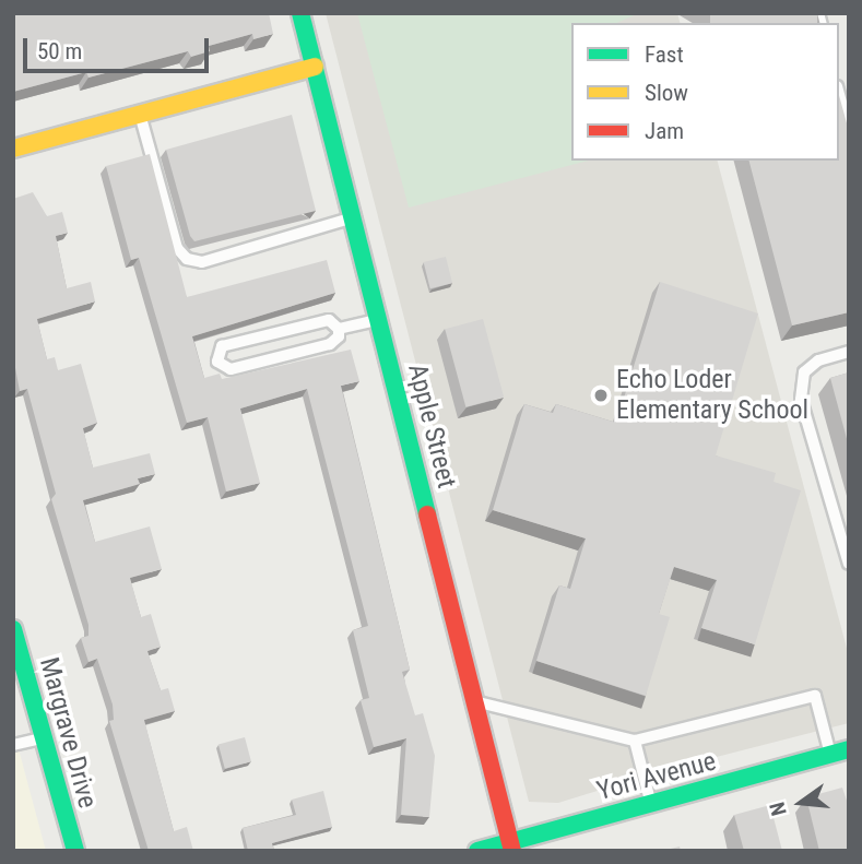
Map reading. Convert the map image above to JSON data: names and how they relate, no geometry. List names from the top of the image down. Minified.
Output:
{"streets":{"street":["Apple Street","Margrave Drive","Yori Avenue"]},"crossings":[["Apple Street","Yori Avenue"]],"places":["Echo Loder Elementary School"],"legend":["Fast","Slow","Jam"],"scale_bar":"50 m","north":"left"}
